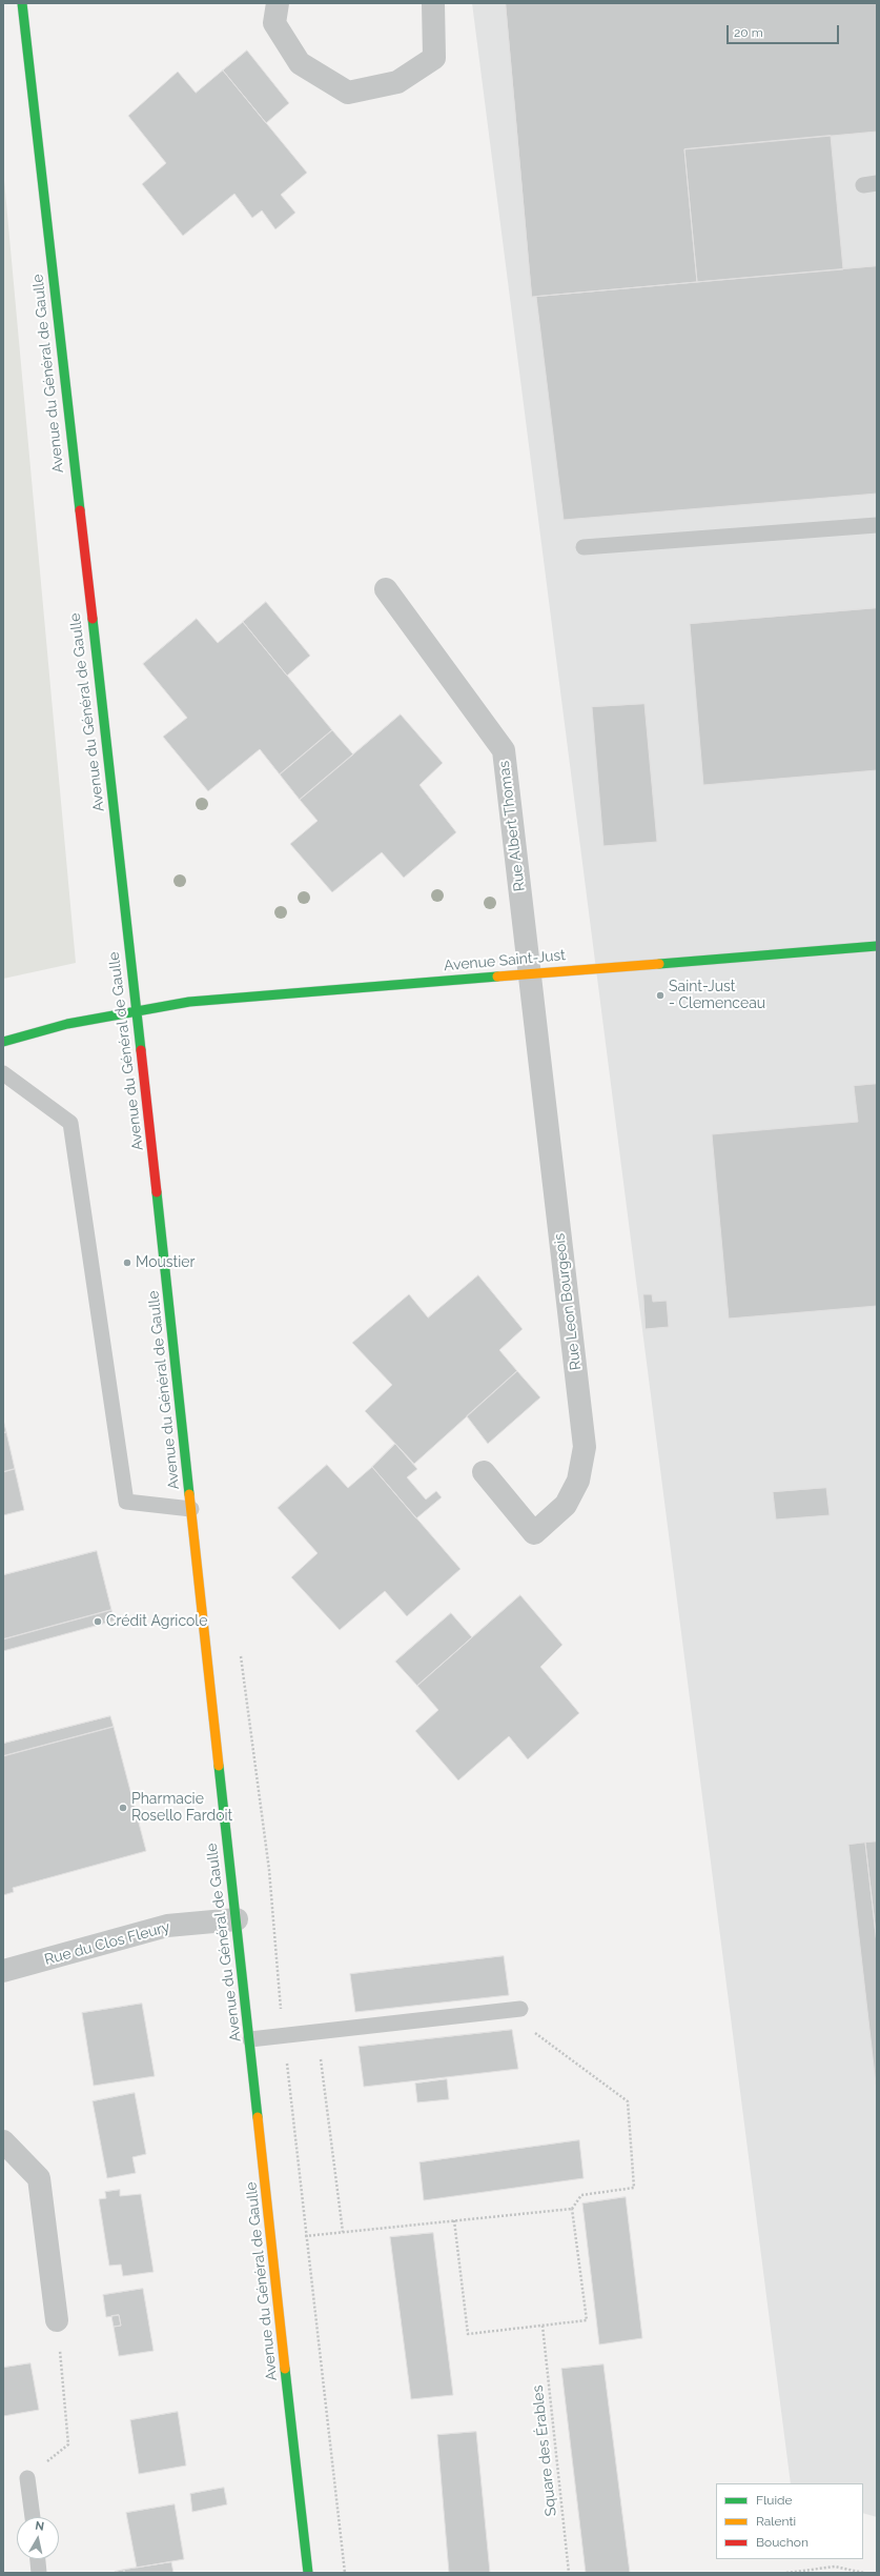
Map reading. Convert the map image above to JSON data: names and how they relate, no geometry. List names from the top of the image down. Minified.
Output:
{"streets":{"street":["Avenue du Général de Gaulle","Rue Albert Thomas","Avenue Saint-Just","Rue Leon Bourgeois","Rue du Clos Fleury"],"path":["Square des Érables"]},"crossings":[["Avenue du Général de Gaulle","Avenue Saint-Just"],["Avenue du Général de Gaulle","Rue du Clos Fleury"],["Rue Albert Thomas","Avenue Saint-Just"],["Rue Albert Thomas","Rue Leon Bourgeois"],["Avenue Saint-Just","Rue Leon Bourgeois"]],"places":["Saint-Just - Clemenceau","Moustier","Crédit Agricole","Pharmacie Rosello Fardoit"],"legend":["Fluide","Ralenti","Bouchon"],"scale_bar":"20 m","north":"top"}
